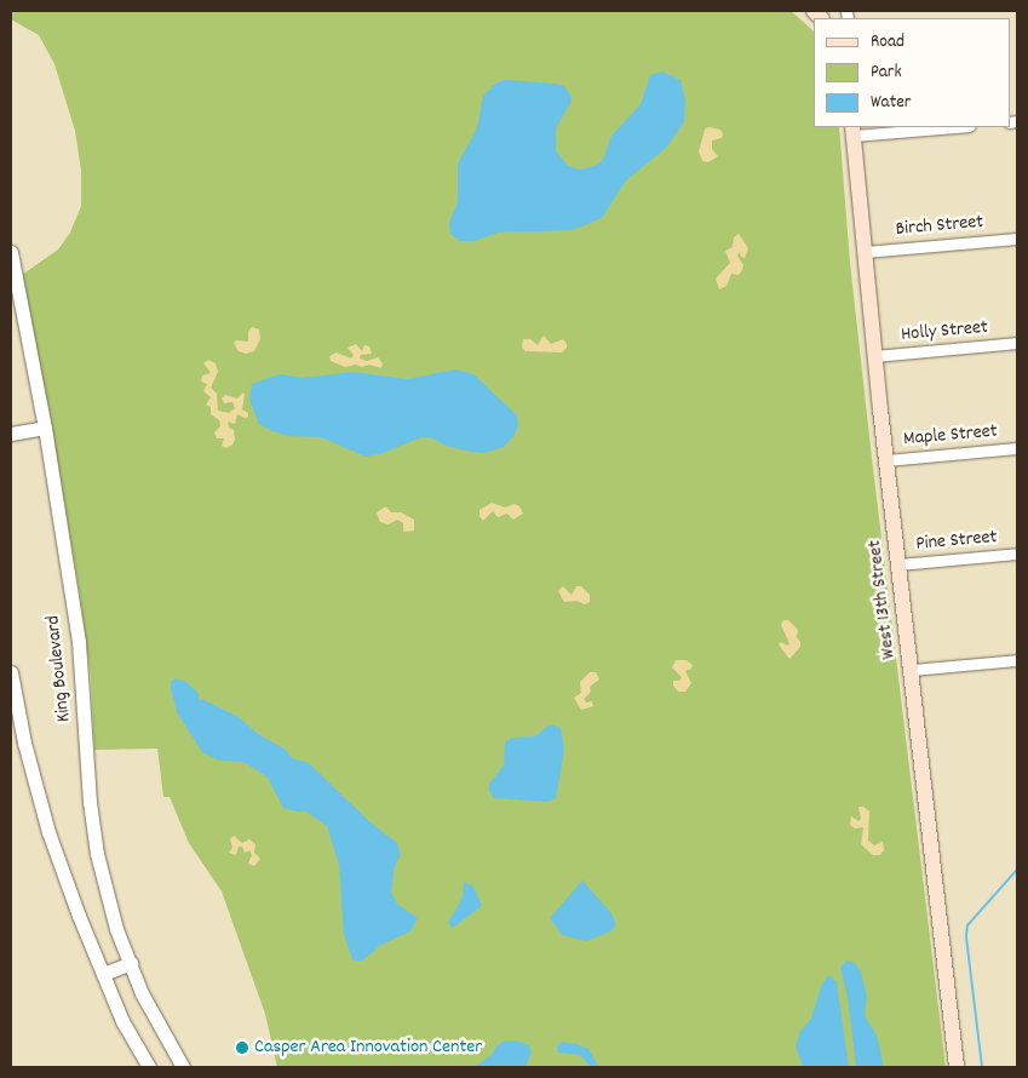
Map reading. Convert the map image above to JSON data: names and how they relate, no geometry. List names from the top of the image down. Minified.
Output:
{"streets":{"main road":["West 13th Street"],"street":["Birch Street","Holly Street","Maple Street","Pine Street","King Boulevard"]},"crossings":[["Birch Street","West 13th Street"],["Holly Street","West 13th Street"],["Maple Street","West 13th Street"],["Pine Street","West 13th Street"]],"places":["Casper Area Innovation Center"],"legend":["Road","Park","Water"]}
